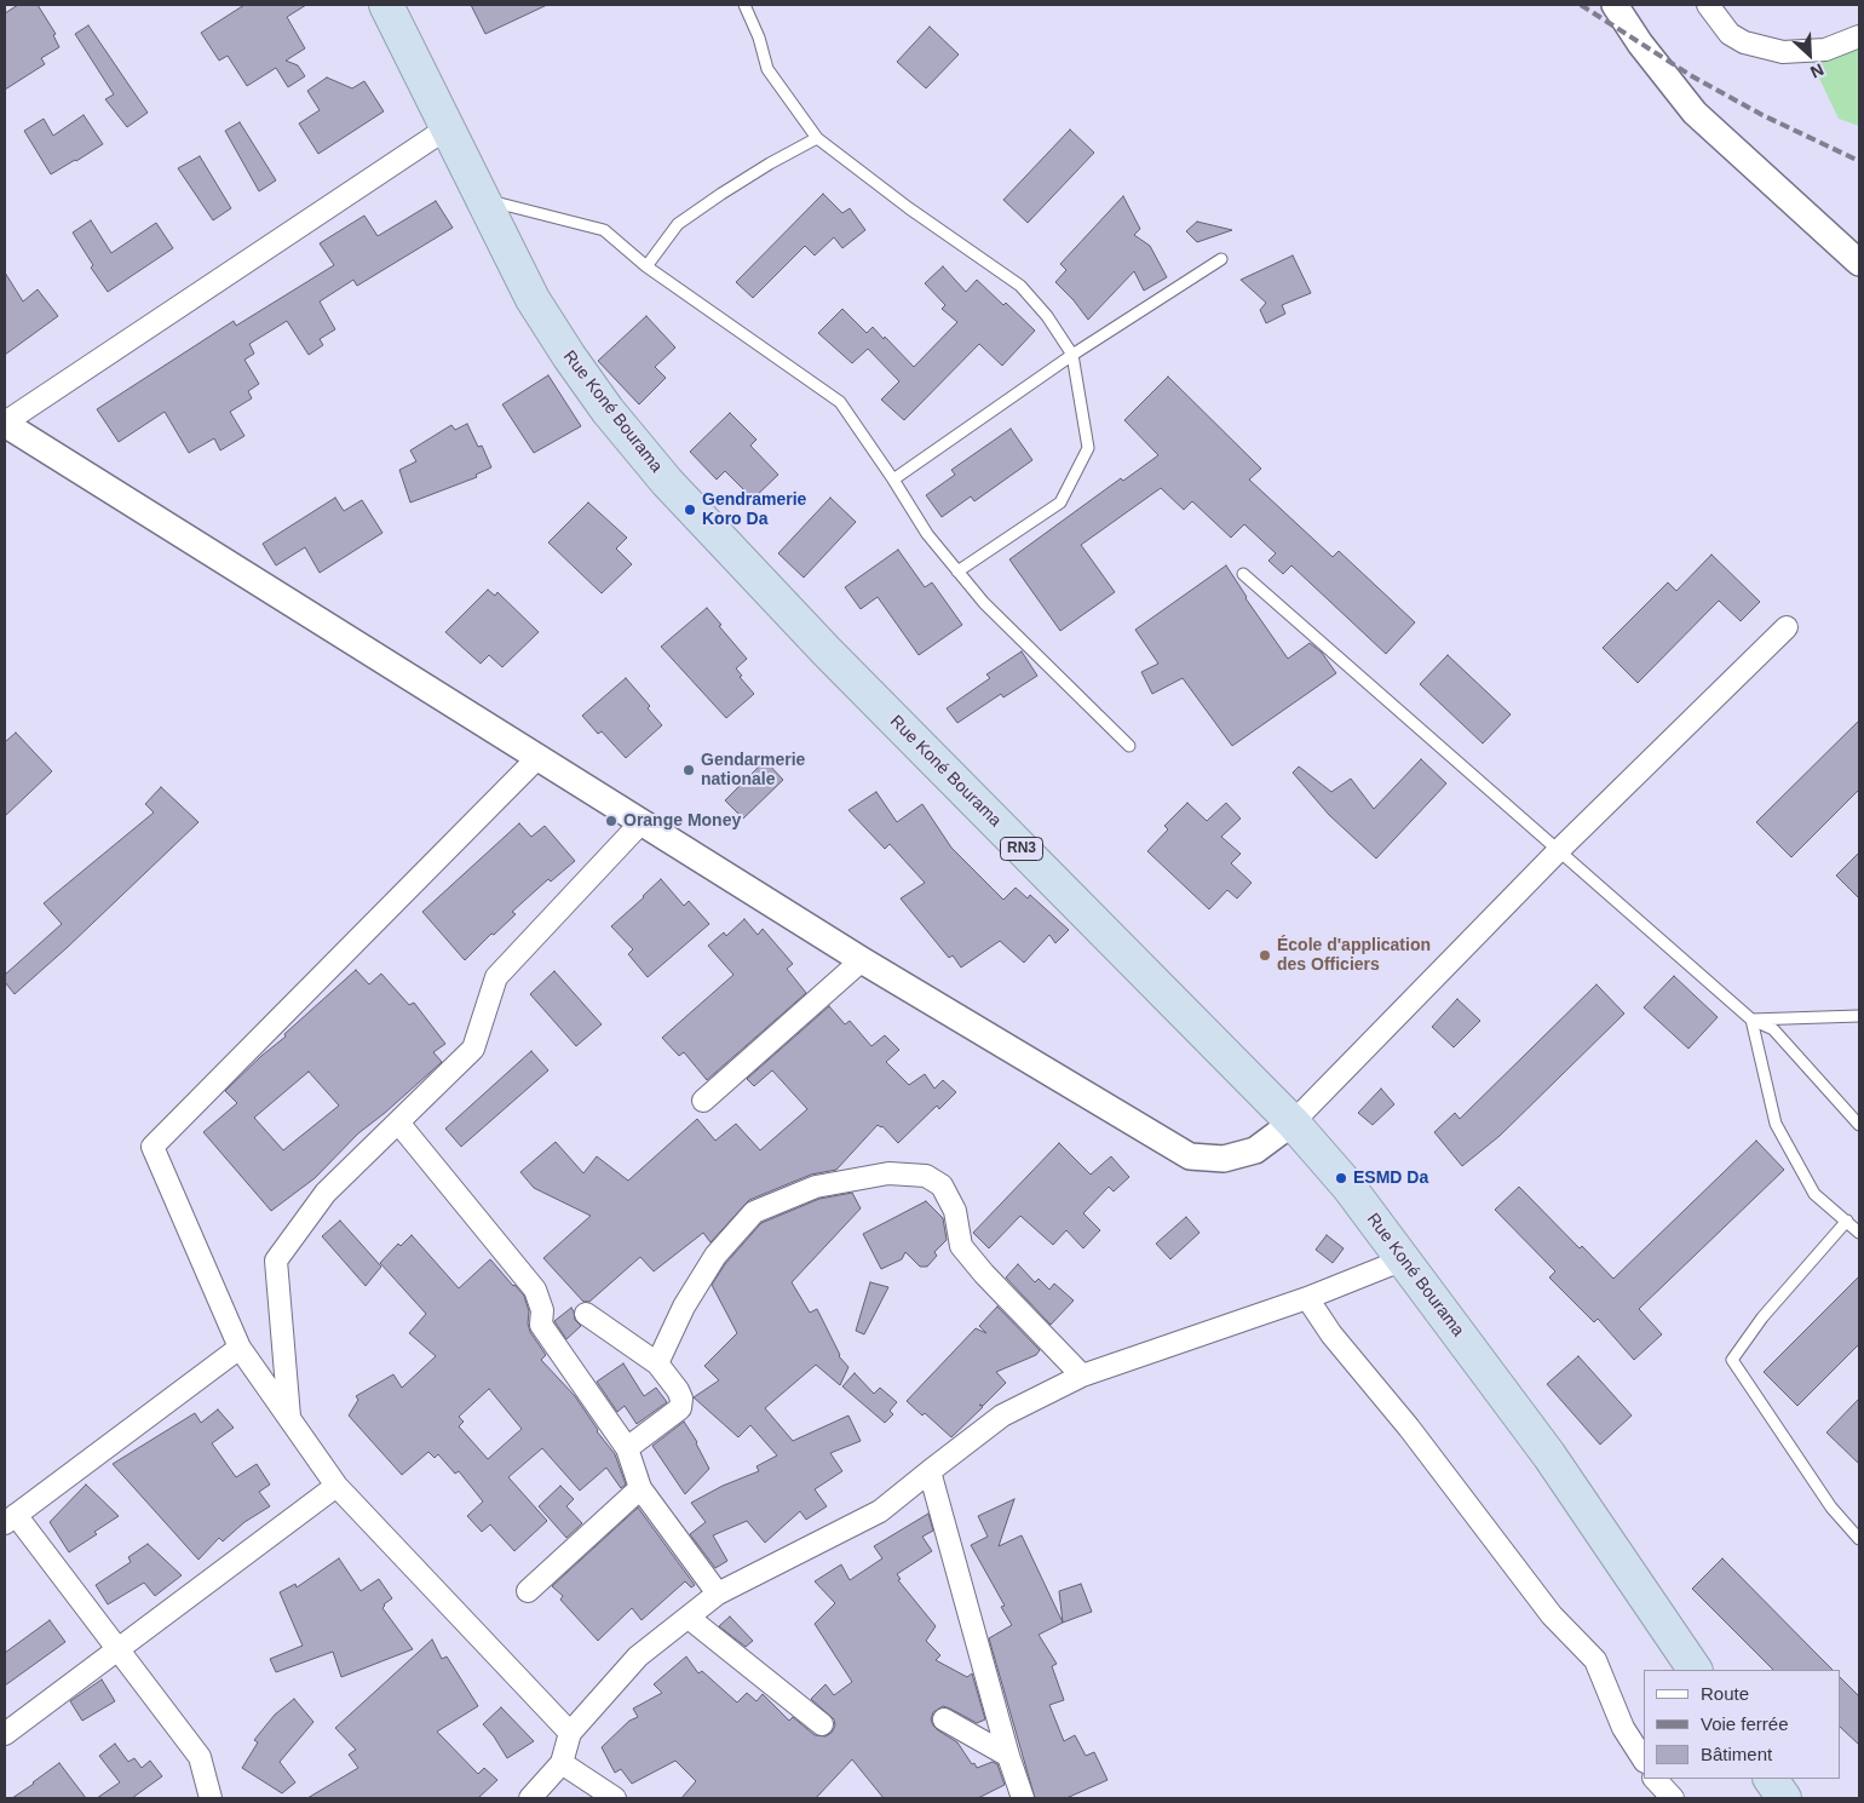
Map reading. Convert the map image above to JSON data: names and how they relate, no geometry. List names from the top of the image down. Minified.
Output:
{"streets":{"highway":["Rue Koné Bourama","RN3"]},"places":["Gendramerie Koro Da","Gendarmerie nationale","Orange Money","École d'application des Officiers","ESMD Da"],"legend":["Route","Voie ferrée","Bâtiment"],"north":"bottom right"}
